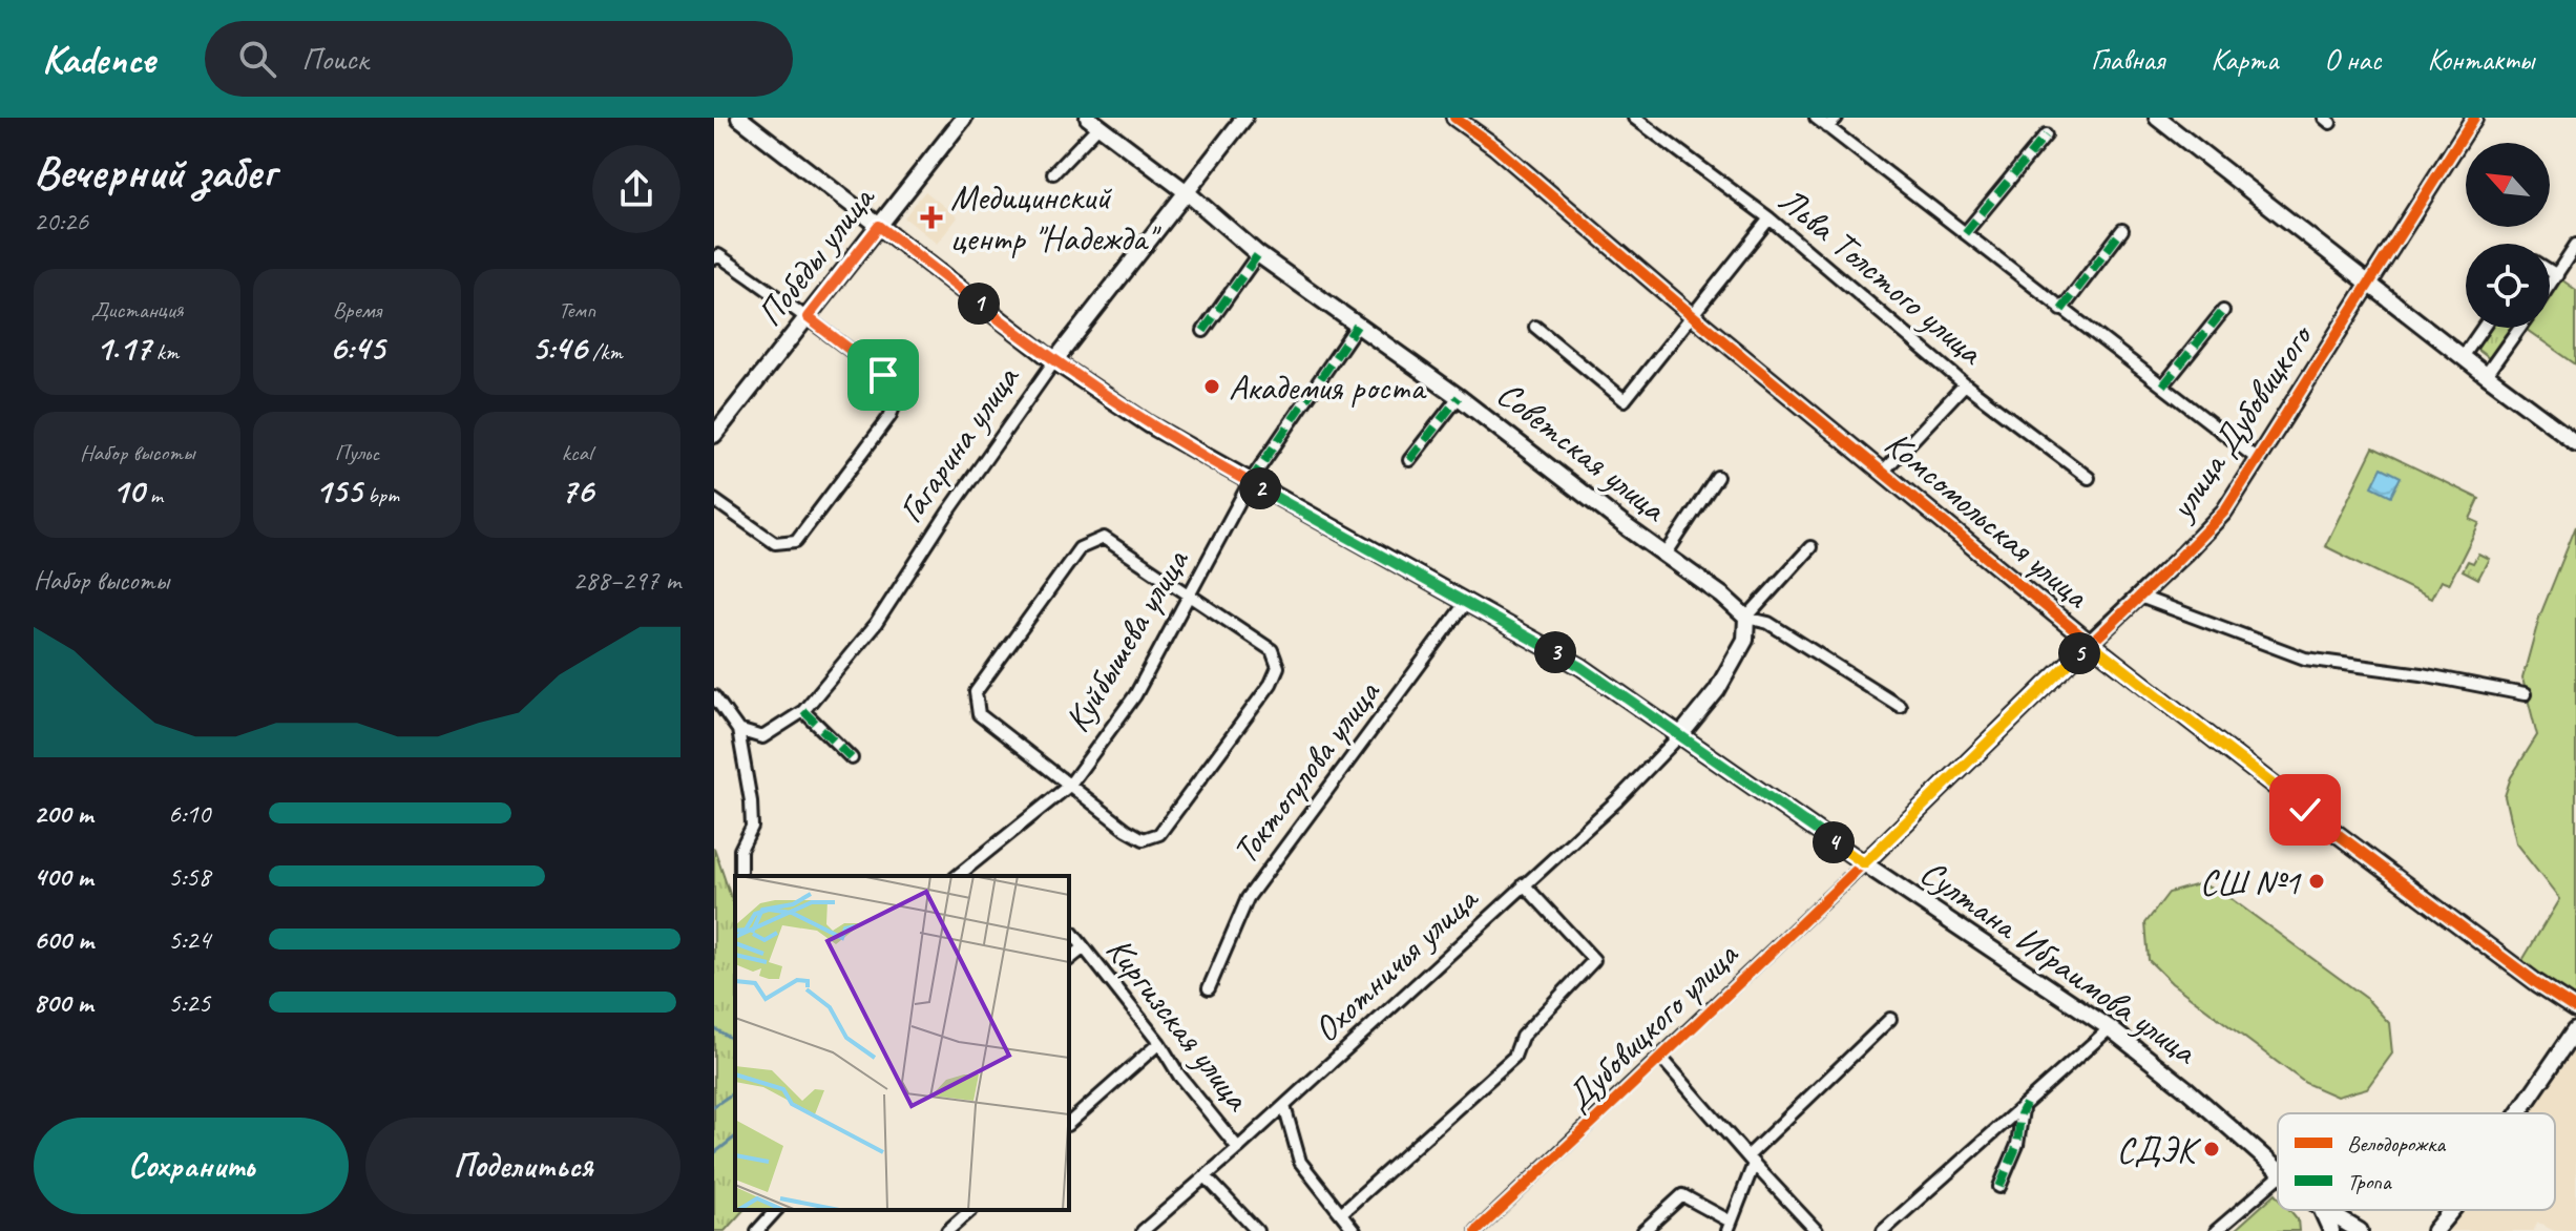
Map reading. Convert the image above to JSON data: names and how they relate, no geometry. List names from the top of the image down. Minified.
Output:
{"streets":{"main road":["Победы улица","улица Дубовицкого","Гагарина улица","Советская улица","Комсомольская улица","Султана Ибраимова улица"],"street":["Льва Толстого улица","Куйбышева улица","Токтогулова улица","Охотничья улица","Киргизская улица","Дубовицкого улица"]},"crossings":[["Победы улица","Султана Ибраимова улица"],["улица Дубовицкого","Комсомольская улица"],["улица Дубовицкого","Султана Ибраимова улица"],["улица Дубовицкого","Дубовицкого улица"],["Гагарина улица","Советская улица"],["Гагарина улица","Султана Ибраимова улица"],["Советская улица","Куйбышева улица"],["Куйбышева улица","Султана Ибраимова улица"],["Токтогулова улица","Султана Ибраимова улица"],["Султана Ибраимова улица","Охотничья улица"],["Султана Ибраимова улица","Дубовицкого улица"],["Охотничья улица","Киргизская улица"]],"places":{"health":["Медицинский центр \"Надежда\""],"other":["Академия роста","СШ №1","СДЭК"]},"legend":["Велодорожка","Тропа"],"north":"top left","page":{"header":"Kadence","search":"Поиск","nav":["Главная","Карта","О нас","Контакты"],"heading":["Вечерний забег","20:26"],"stats":[["Дистанция","1.17 km"],["Время","6:45"],["Темп","5:46 /km"],["Набор высоты","10 m"],["Пульс","155 bpm"],["kcal","76"]],"pins":["1","2","3","5","4"],"chart":["Набор высоты","288–297 m"],"list":[{"name":"200 m","note":"6:10"},{"name":"400 m","note":"5:58"},{"name":"600 m","note":"5:24"},{"name":"800 m","note":"5:25"}],"buttons":["Сохранить","Поделиться"]}}
